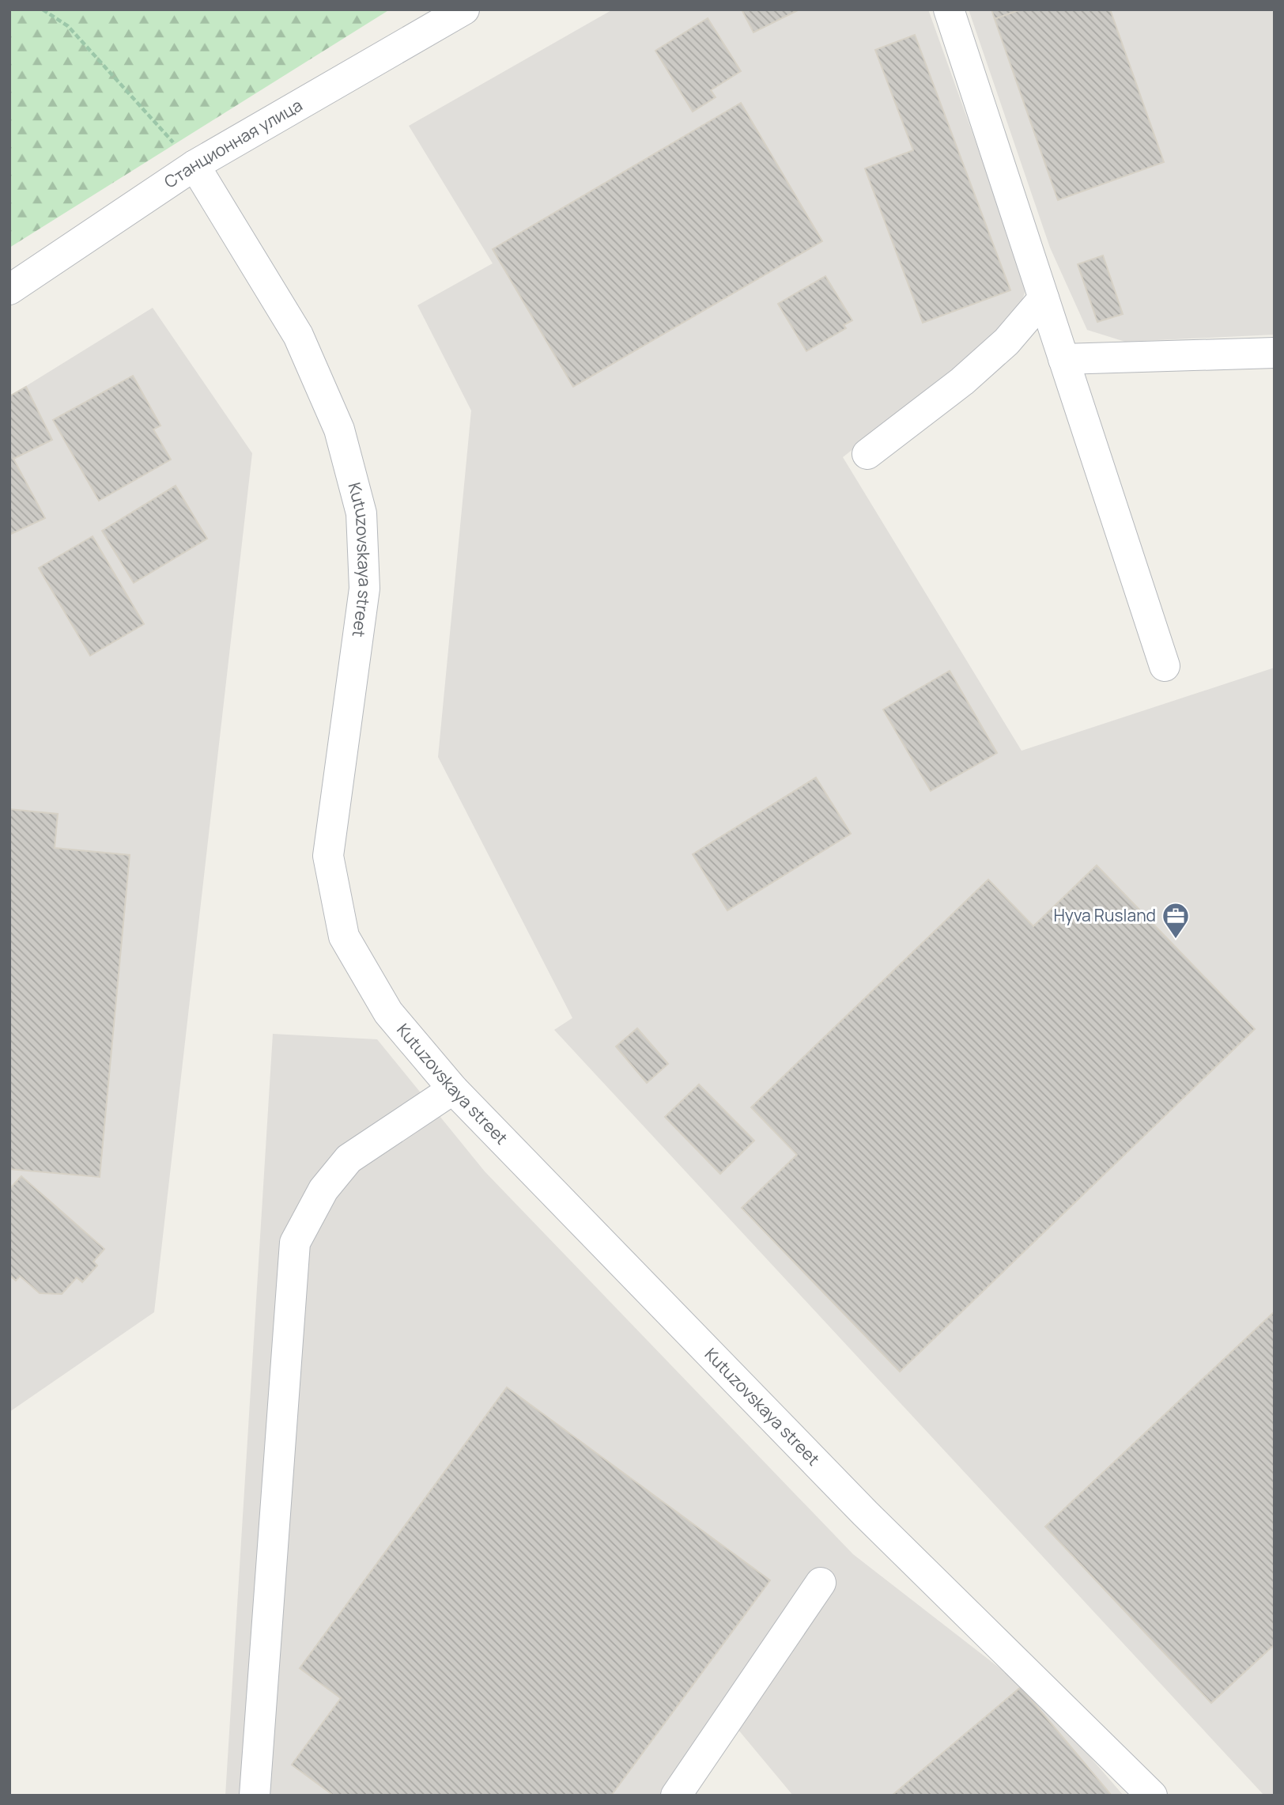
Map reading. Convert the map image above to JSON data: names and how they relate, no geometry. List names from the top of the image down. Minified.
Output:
{"streets":{"street":["Станционная улица","Kutuzovskaya street"]},"crossings":[["Станционная улица","Kutuzovskaya street"]],"places":{"office":["Hyva Rusland"]}}
